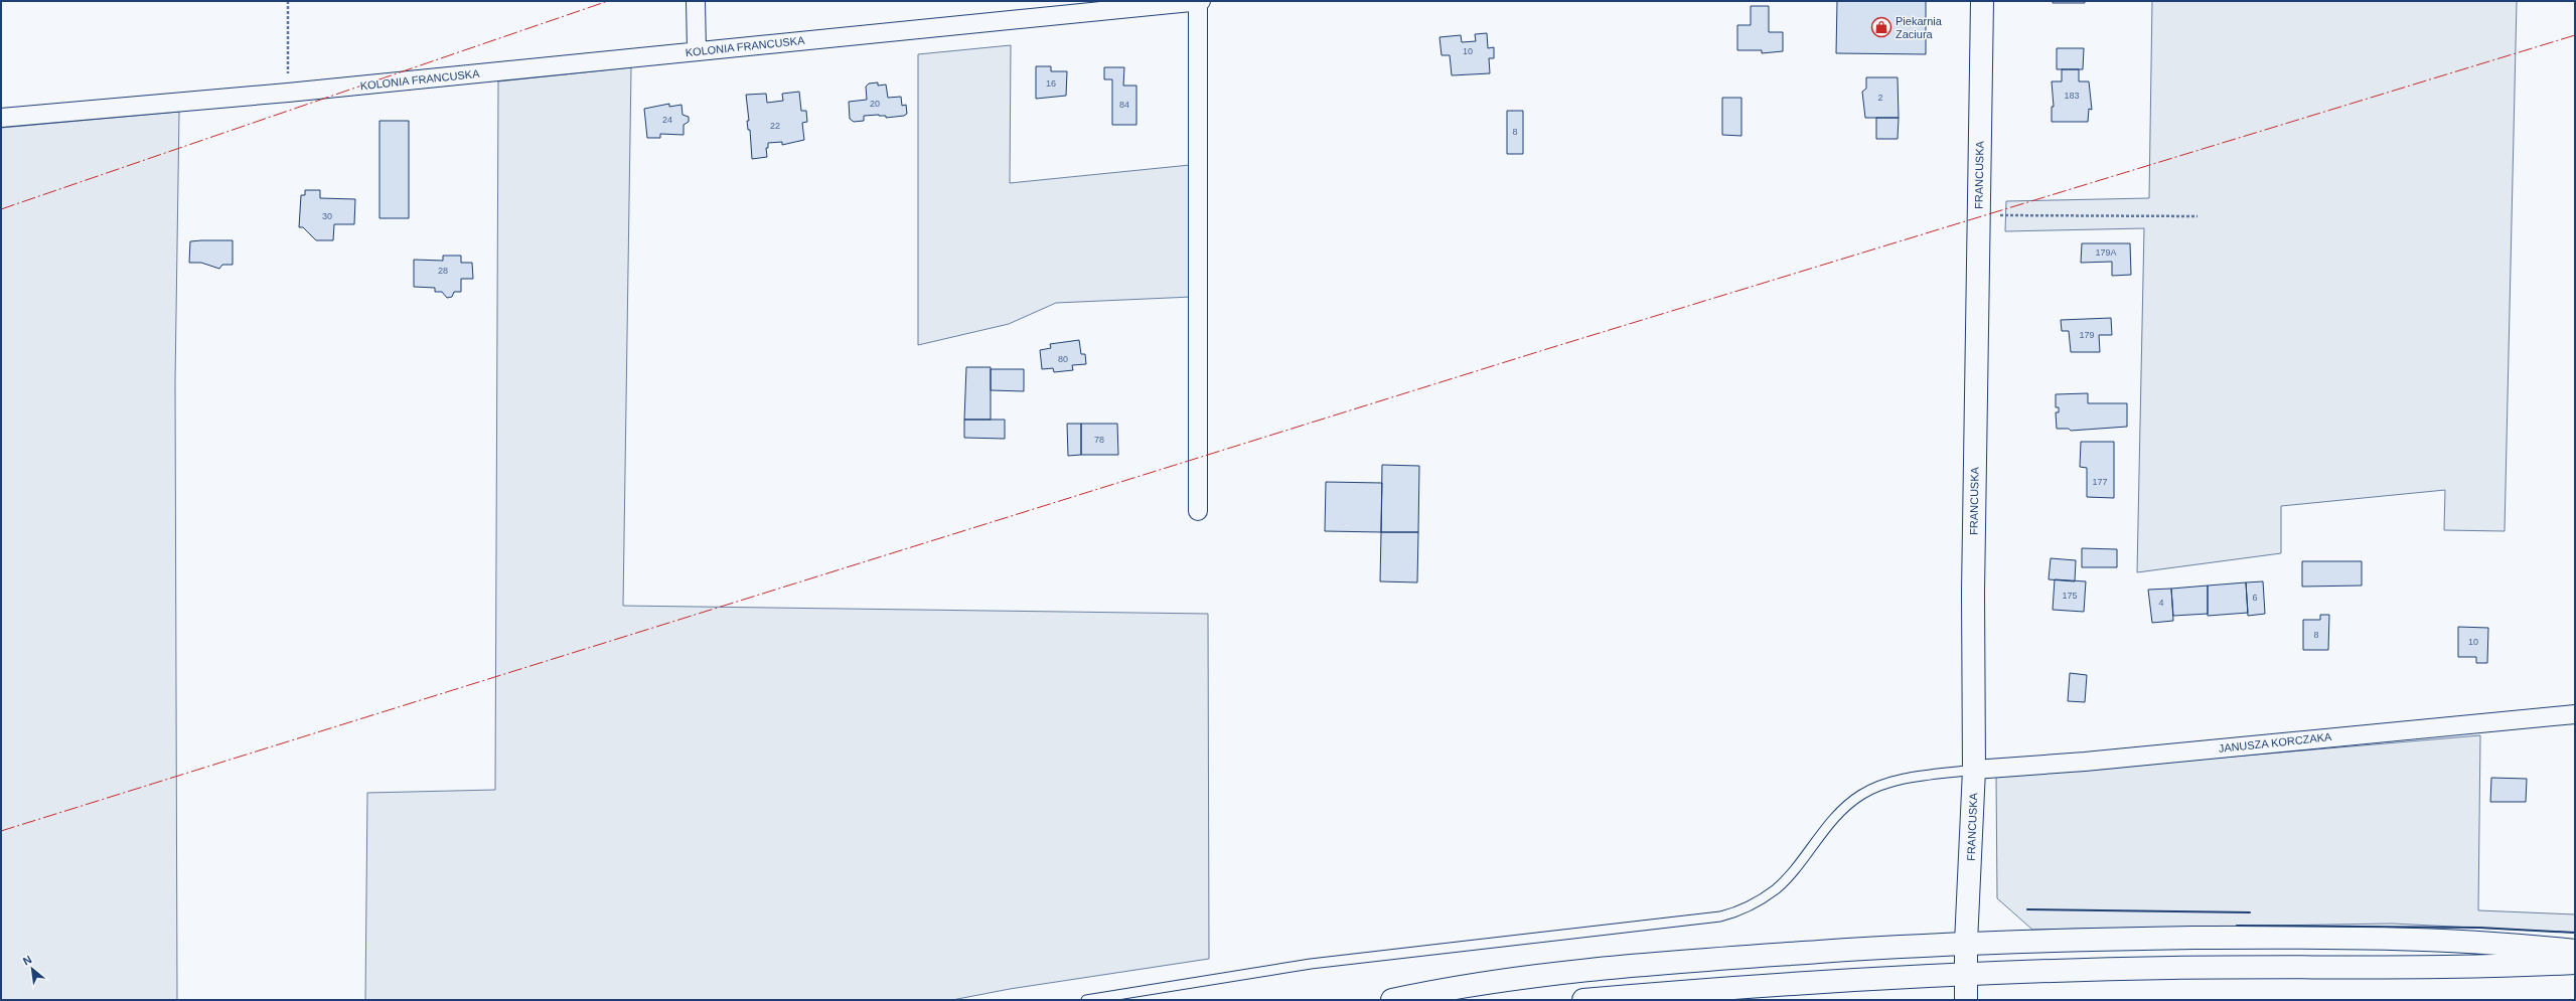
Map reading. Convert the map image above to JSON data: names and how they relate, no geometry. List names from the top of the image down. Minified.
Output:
{"streets":{"main road":["FRANCUSKA"],"street":["KOLONIA FRANCUSKA","JANUSZA KORCZAKA"]},"crossings":[["FRANCUSKA","JANUSZA KORCZAKA"]],"places":{"shop":["Piekarnia Zaciura"]},"house_numbers":["10","16","183","2","20","84","24","22","8","30","179A","28","179","80","78","177","175","6","4","8","10"],"north":"top left"}
